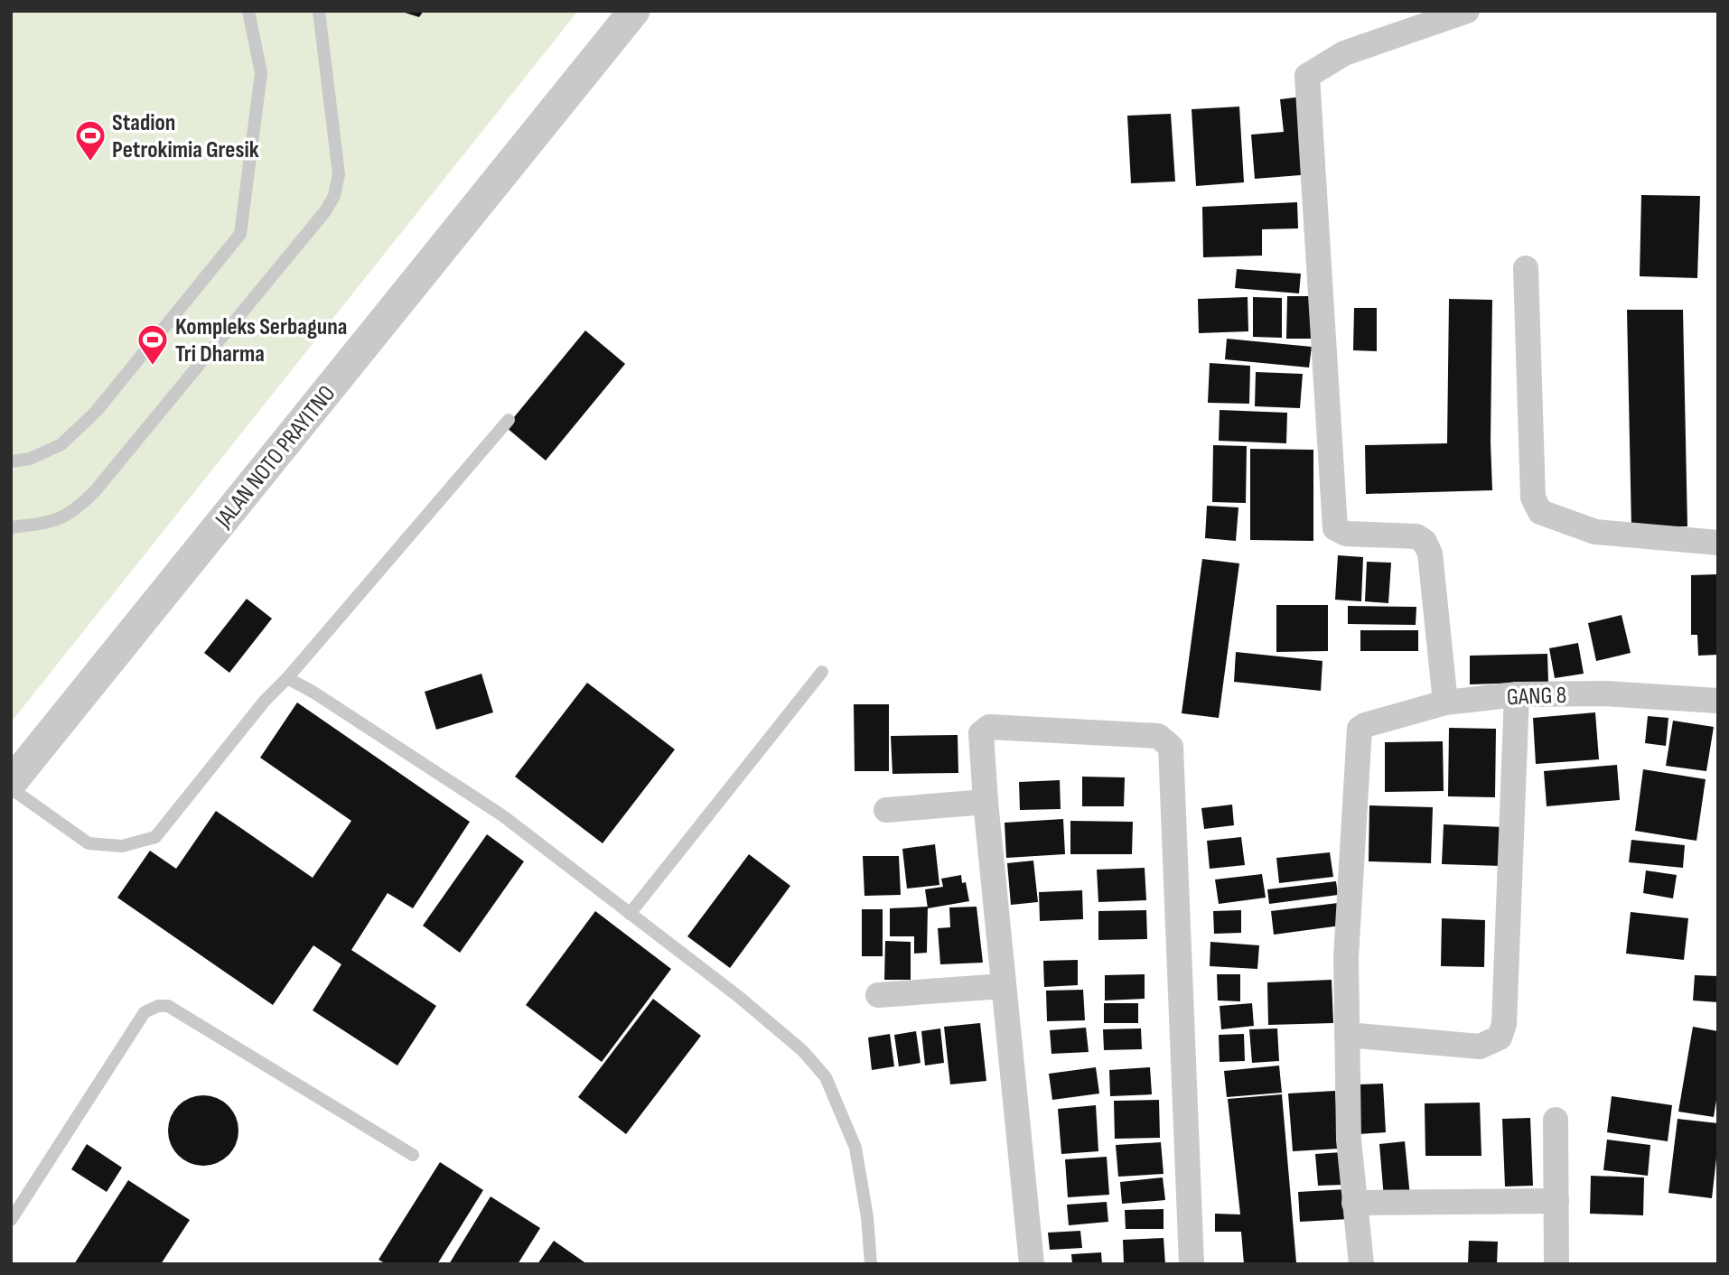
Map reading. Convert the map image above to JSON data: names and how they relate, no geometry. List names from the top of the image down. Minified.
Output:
{"streets":{"street":["JALAN NOTO PRAYITNO","GANG 8"]},"places":{"sports":["Stadion Petrokimia Gresik","Kompleks Serbaguna Tri Dharma"]}}
